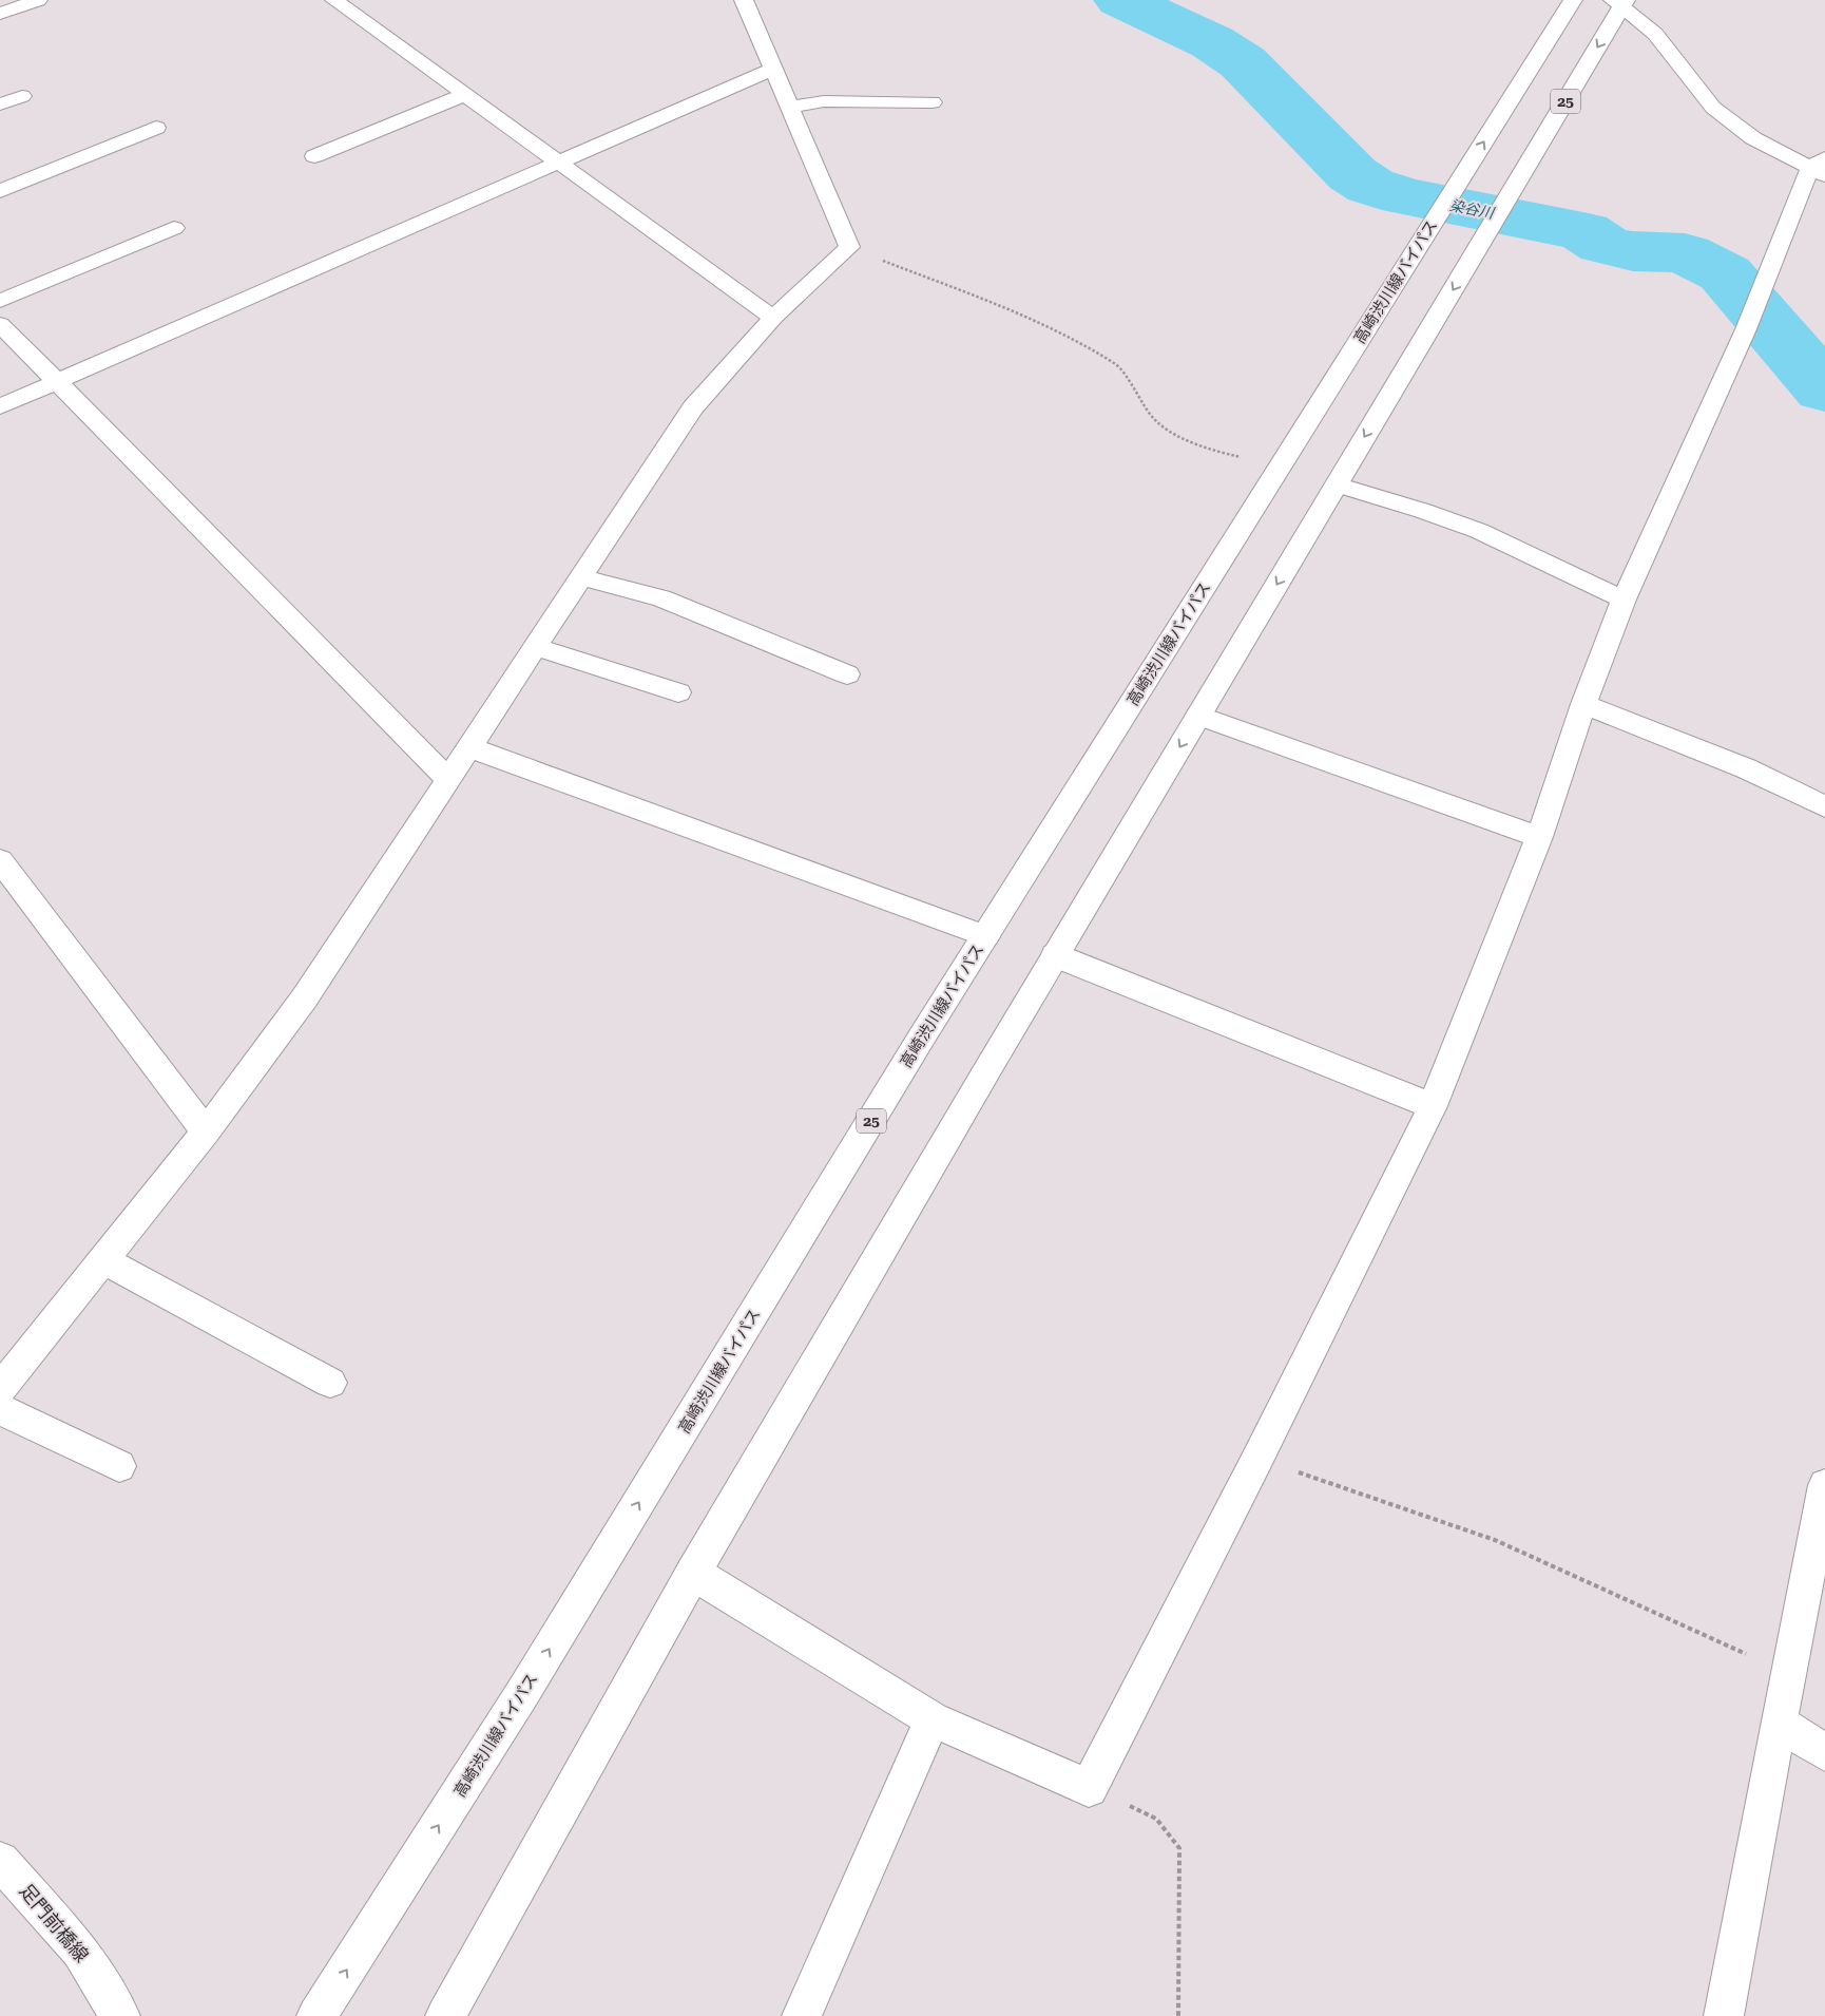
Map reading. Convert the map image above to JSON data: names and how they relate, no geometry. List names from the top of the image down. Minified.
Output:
{"streets":{"street":["25","高崎渋川線バイパス","足門前橋線"]},"water":["染谷川"]}
